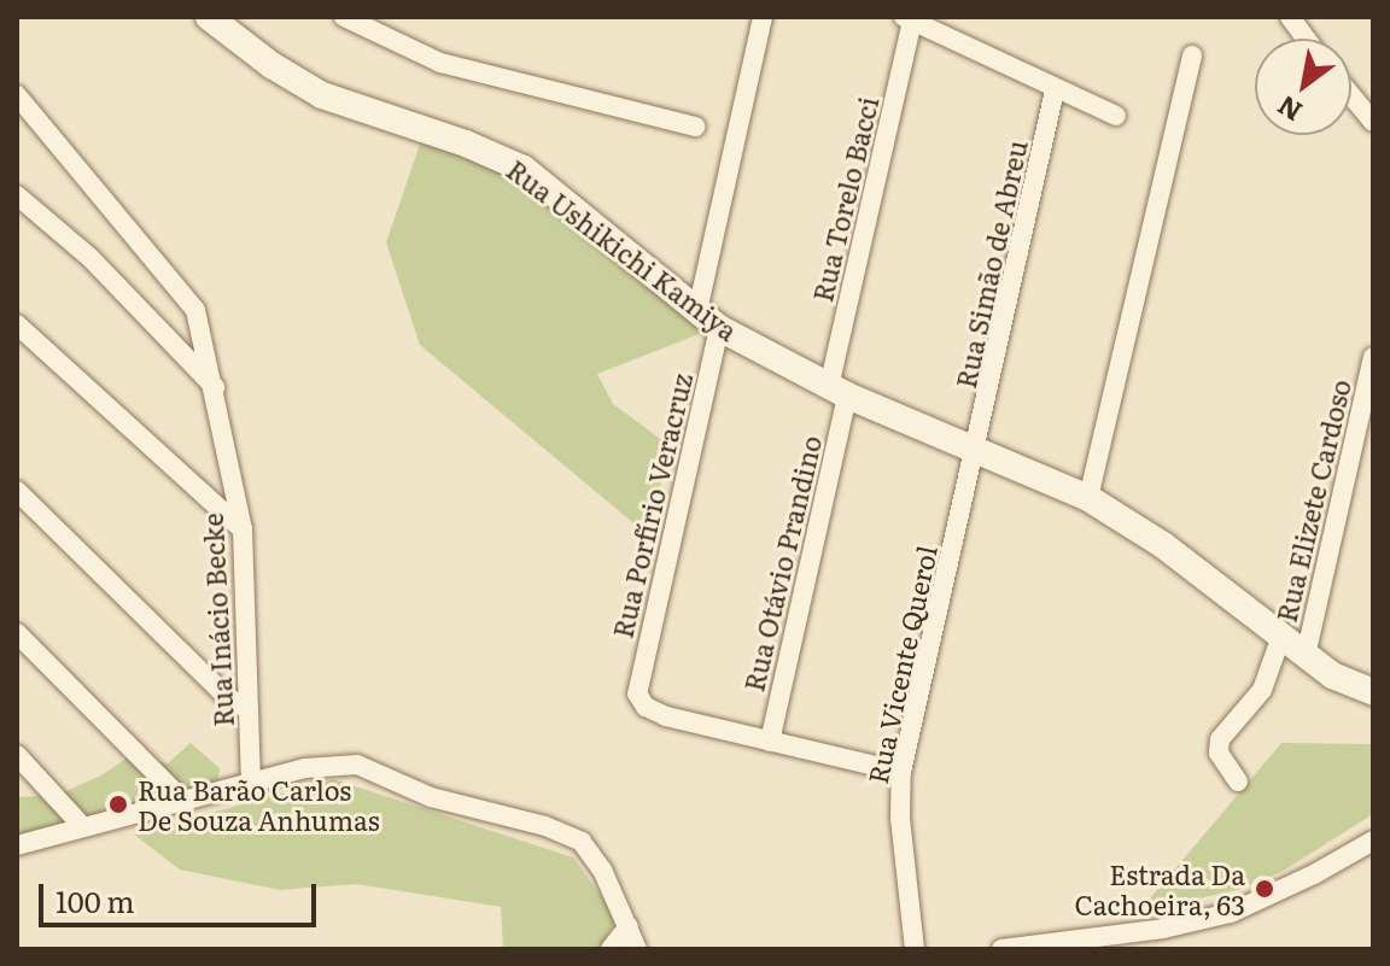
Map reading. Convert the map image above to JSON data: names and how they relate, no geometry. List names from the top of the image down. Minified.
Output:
{"streets":{"main road":["Rua Ushikichi Kamiya"],"street":["Rua Torelo Bacci","Rua Simão de Abreu","Rua Elizete Cardoso","Rua Porfírio Veracruz","Rua Otávio Prandino","Rua Inácio Becke","Rua Vicente Querol"]},"crossings":[["Rua Torelo Bacci","Rua Ushikichi Kamiya"],["Rua Torelo Bacci","Rua Otávio Prandino"],["Rua Ushikichi Kamiya","Rua Simão de Abreu"],["Rua Ushikichi Kamiya","Rua Elizete Cardoso"],["Rua Ushikichi Kamiya","Rua Porfírio Veracruz"],["Rua Ushikichi Kamiya","Rua Otávio Prandino"],["Rua Ushikichi Kamiya","Rua Vicente Querol"],["Rua Simão de Abreu","Rua Vicente Querol"],["Rua Porfírio Veracruz","Rua Otávio Prandino"]],"places":["Rua Barão Carlos De Souza Anhumas","Estrada Da Cachoeira, 63"],"scale_bar":"100 m","north":"bottom left"}
